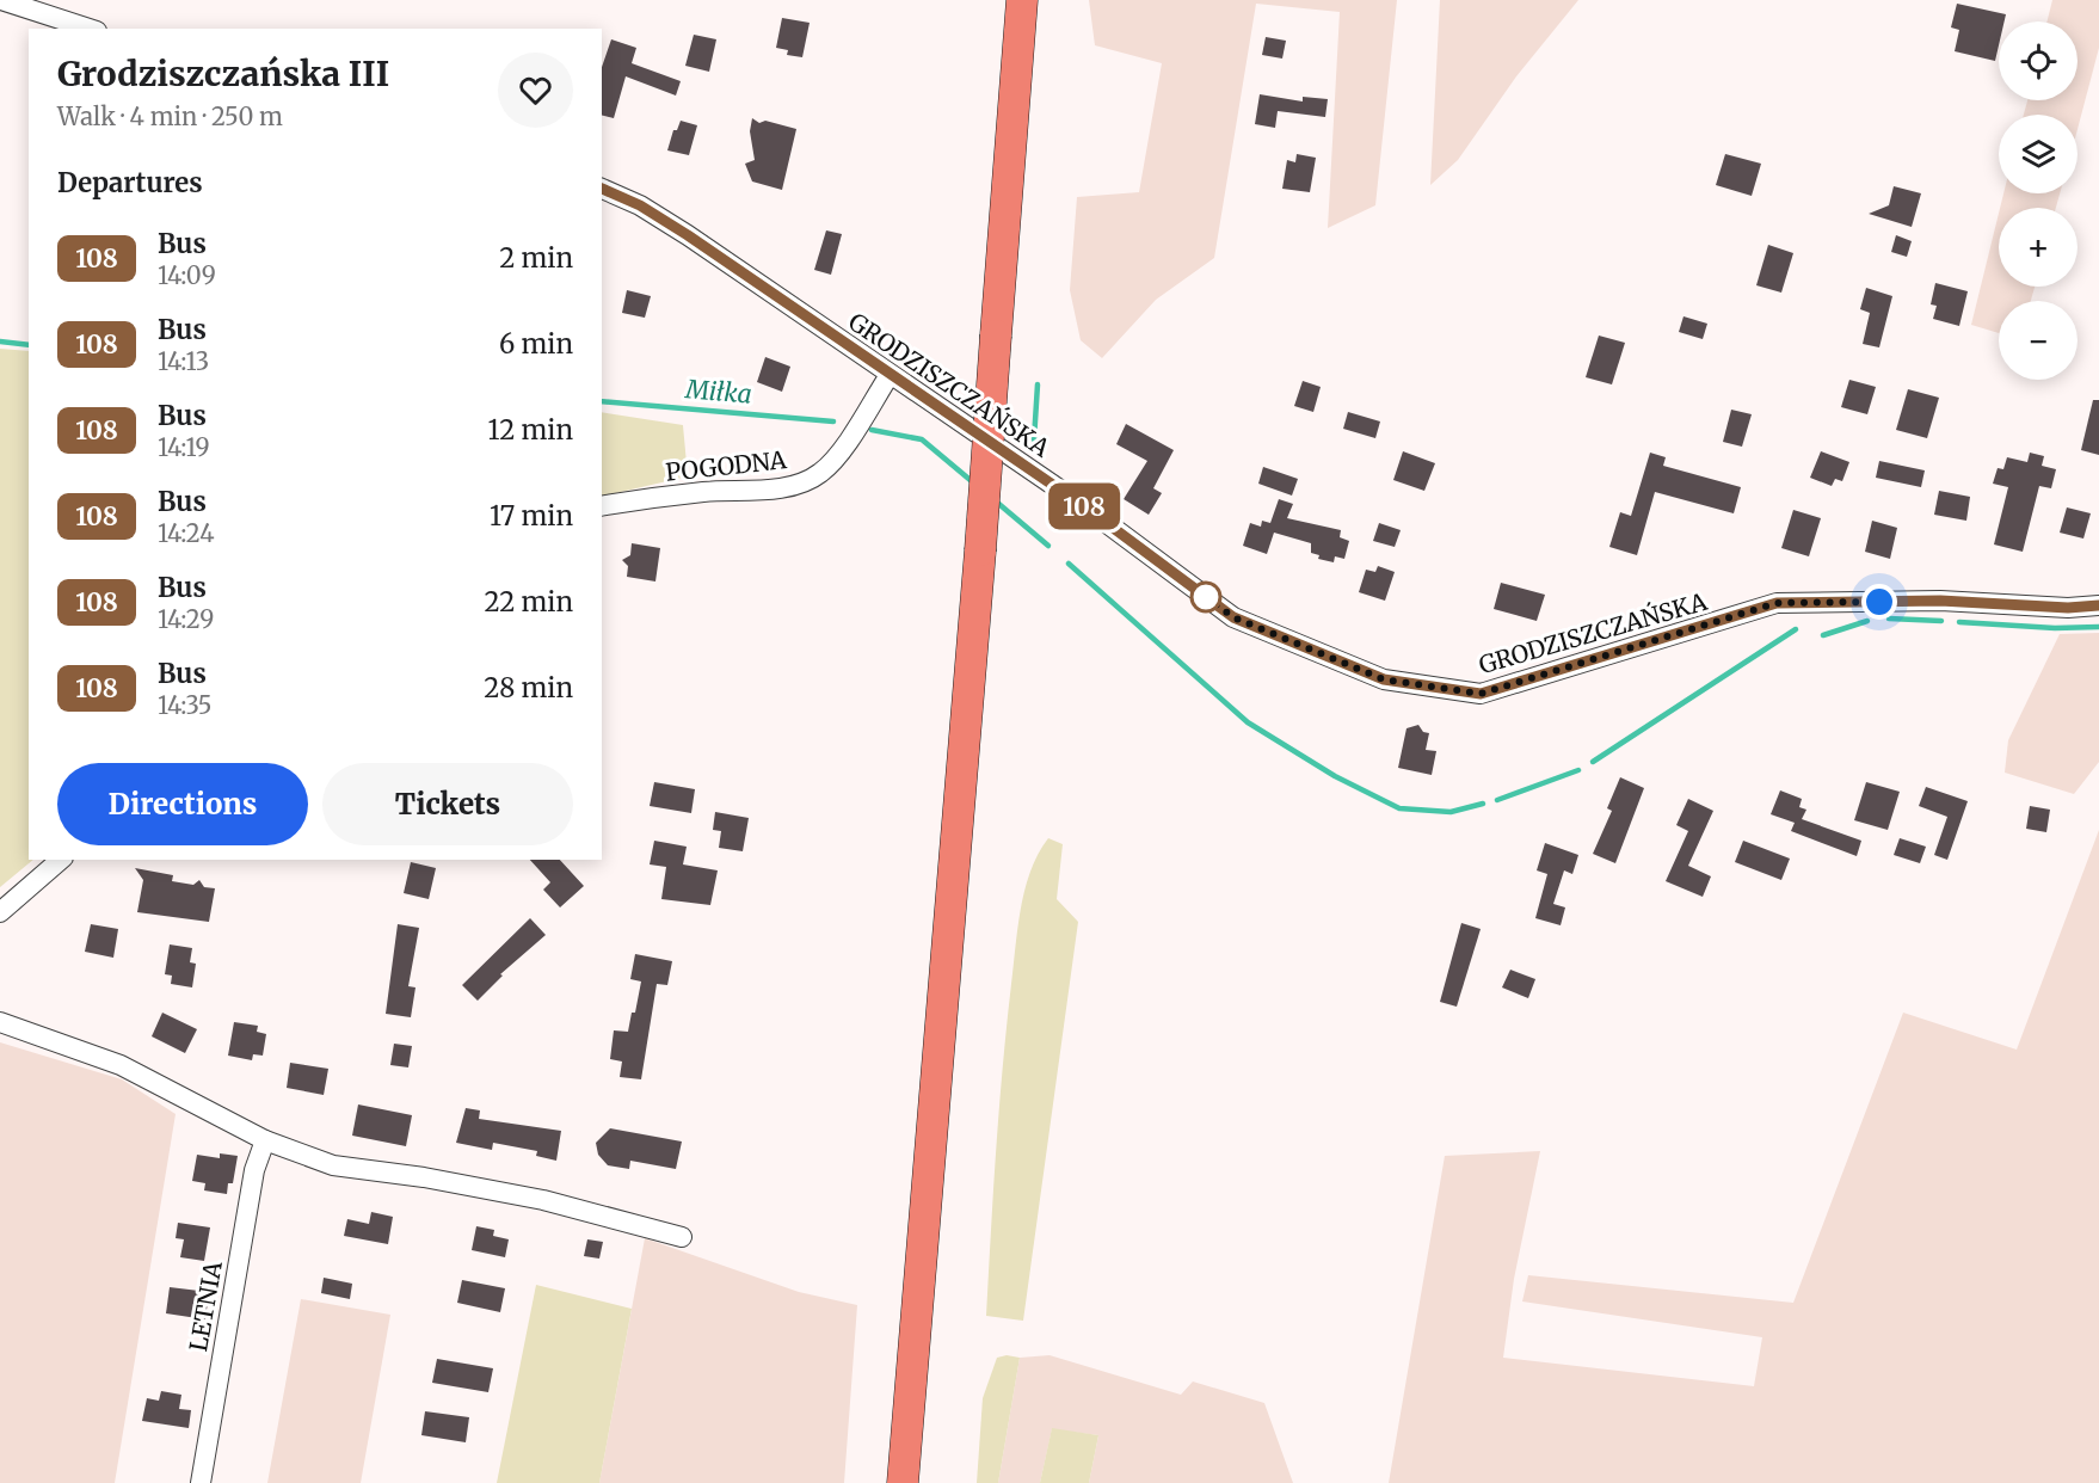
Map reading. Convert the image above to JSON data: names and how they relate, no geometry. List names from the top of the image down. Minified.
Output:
{"streets":{"street":["GRODZISZCZAŃSKA","POGODNA","LETNIA"]},"crossings":[["GRODZISZCZAŃSKA","POGODNA"]],"water":["Miłka"],"lines":["bus line 108"],"page":{"on_map":"108","map_buttons":["+","−"],"heading":[["Grodziszczańska III","Walk · 4 min · 250 m"],"Departures"],"list":[{"mark":"108","name":"Bus","note":"14:09","value":"2 min"},{"mark":"108","name":"Bus","note":"14:13","value":"6 min"},{"mark":"108","name":"Bus","note":"14:19","value":"12 min"},{"mark":"108","name":"Bus","note":"14:24","value":"17 min"},{"mark":"108","name":"Bus","note":"14:29","value":"22 min"},{"mark":"108","name":"Bus","note":"14:35","value":"28 min"}],"buttons":["Directions","Tickets"]}}
